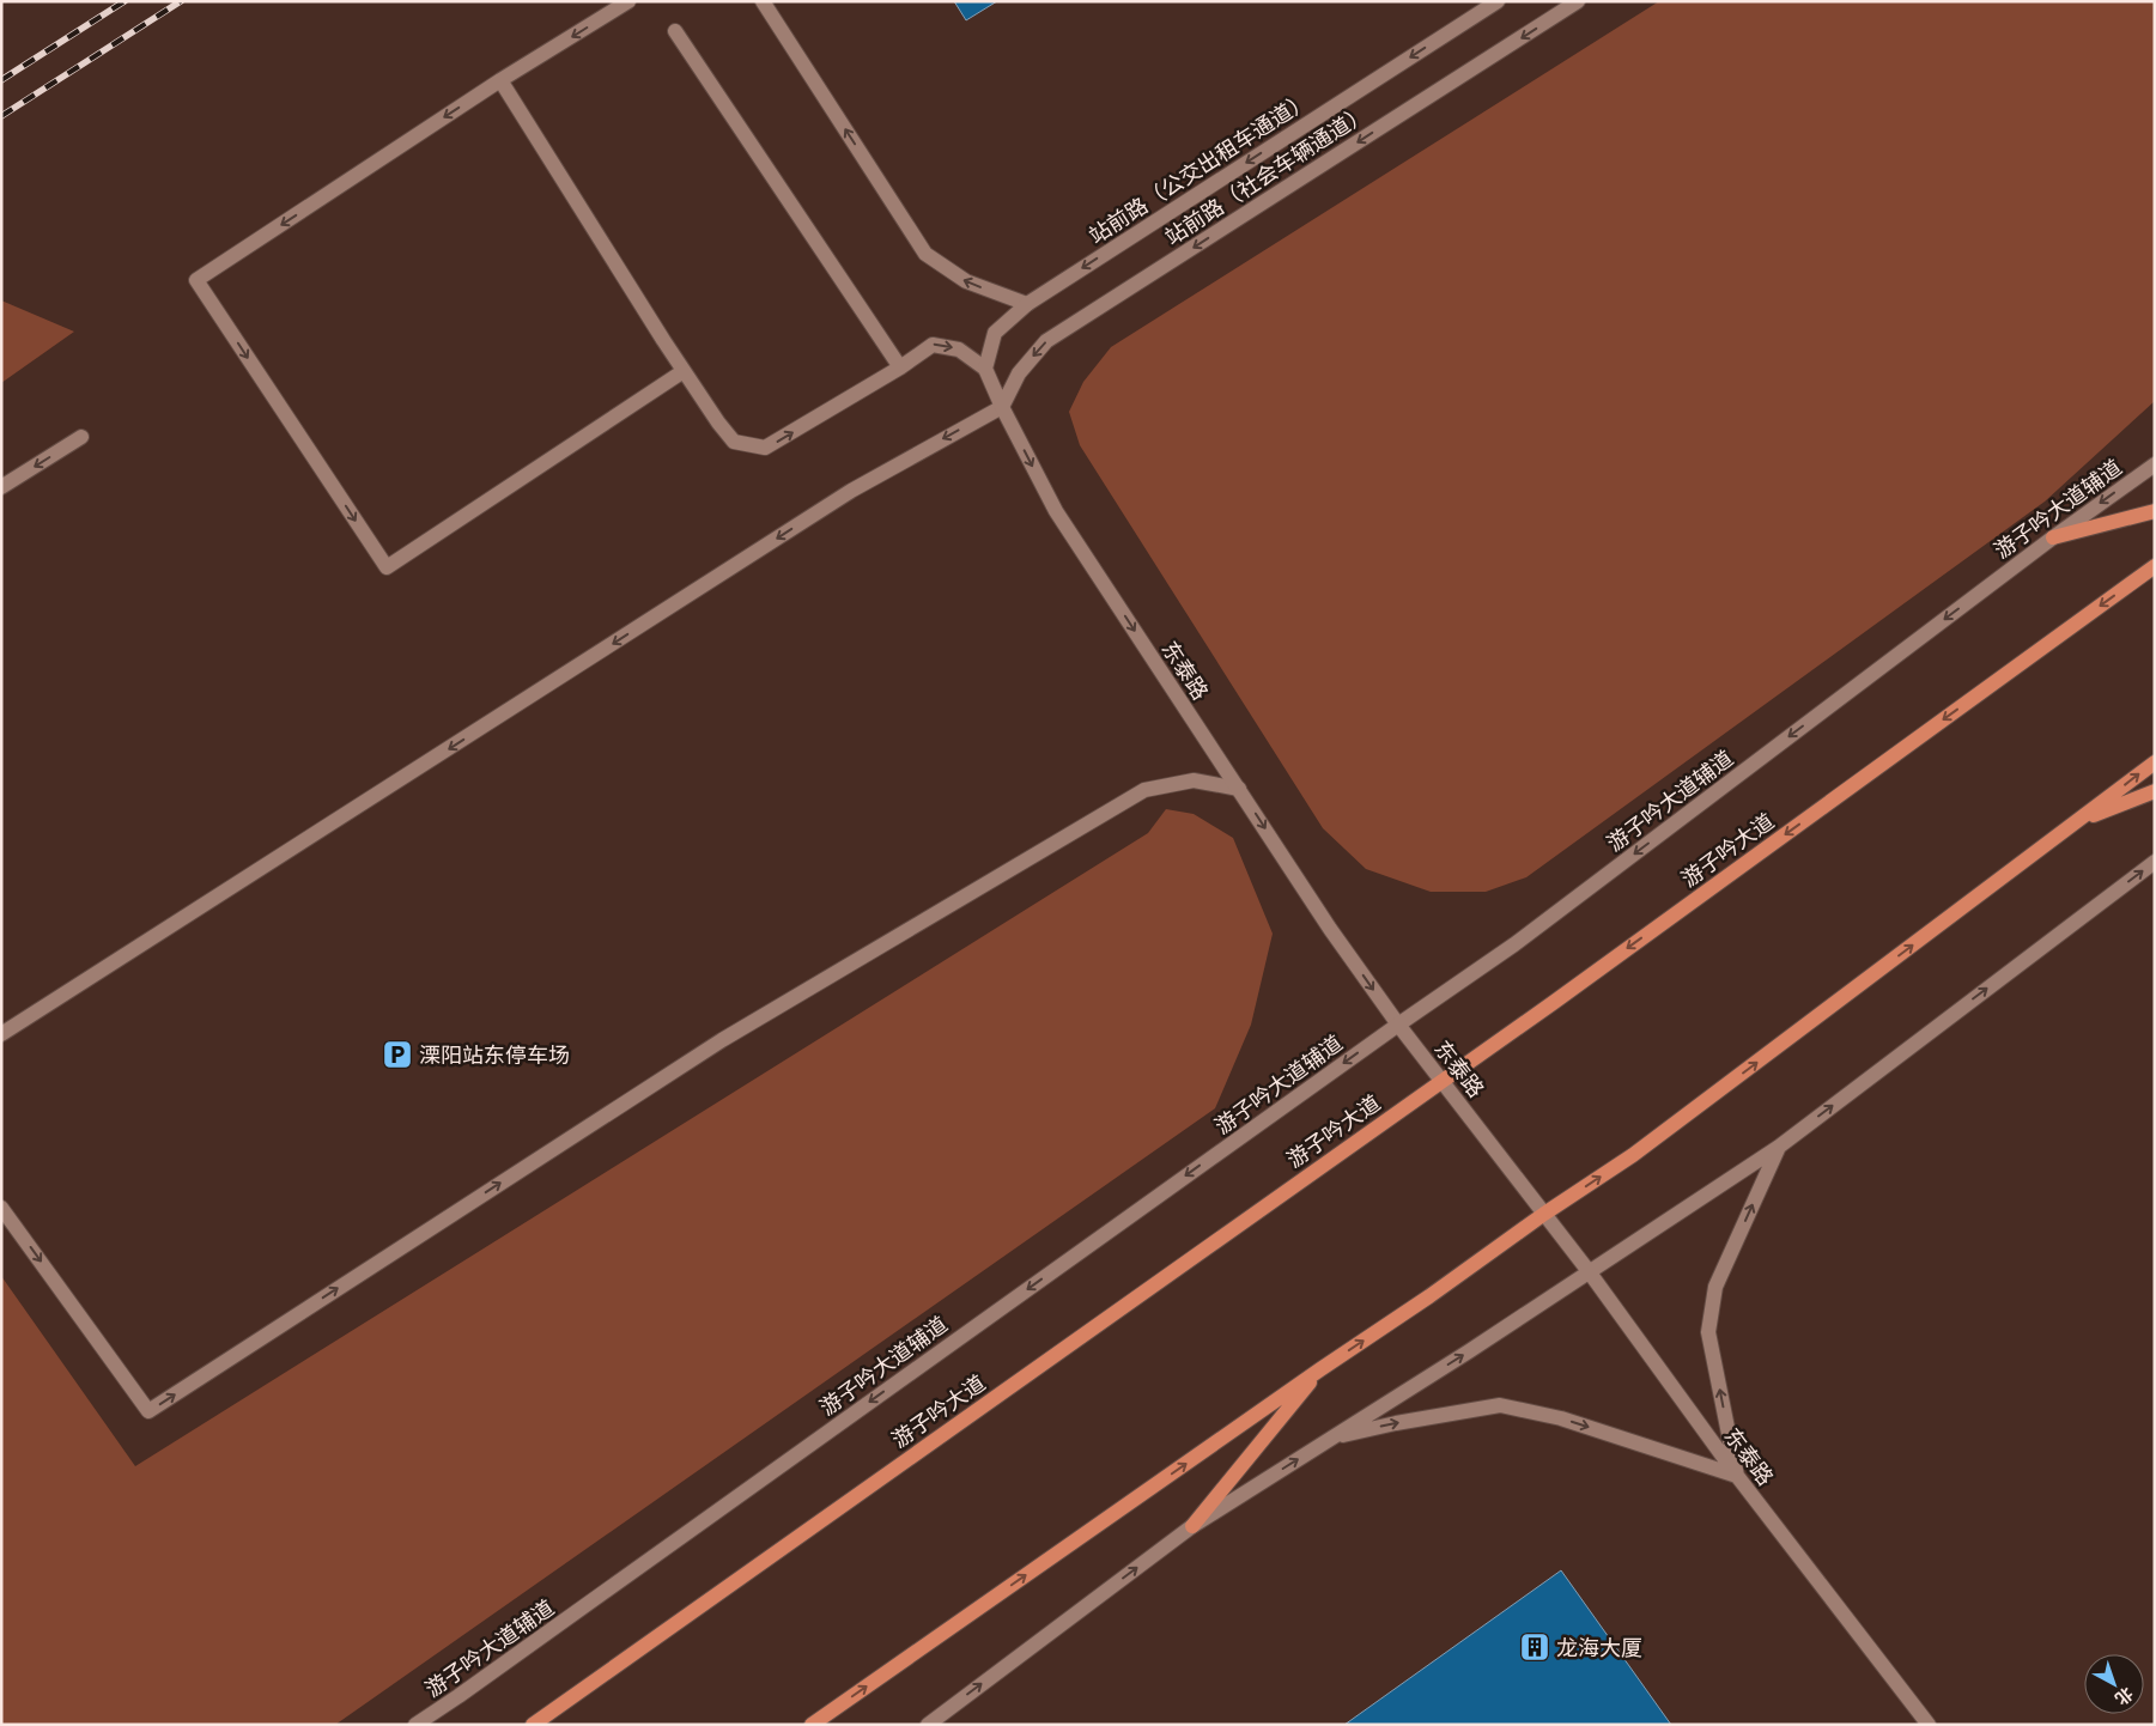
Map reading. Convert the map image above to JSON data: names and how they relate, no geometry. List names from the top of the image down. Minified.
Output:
{"streets":{"main road":["站前路（公交出租车通道）","站前路（社会车辆通道）","游子吟大道辅道","东泰路","游子吟大道"]},"crossings":[["站前路（社会车辆通道）","东泰路"],["游子吟大道辅道","东泰路"],["东泰路","游子吟大道"]],"one_way":["站前路（公交出租车通道）","站前路（社会车辆通道）","游子吟大道辅道","东泰路","游子吟大道"],"places":{"parking":["溧阳站东停车场"],"building":["龙海大厦"]},"north":"bottom right"}
